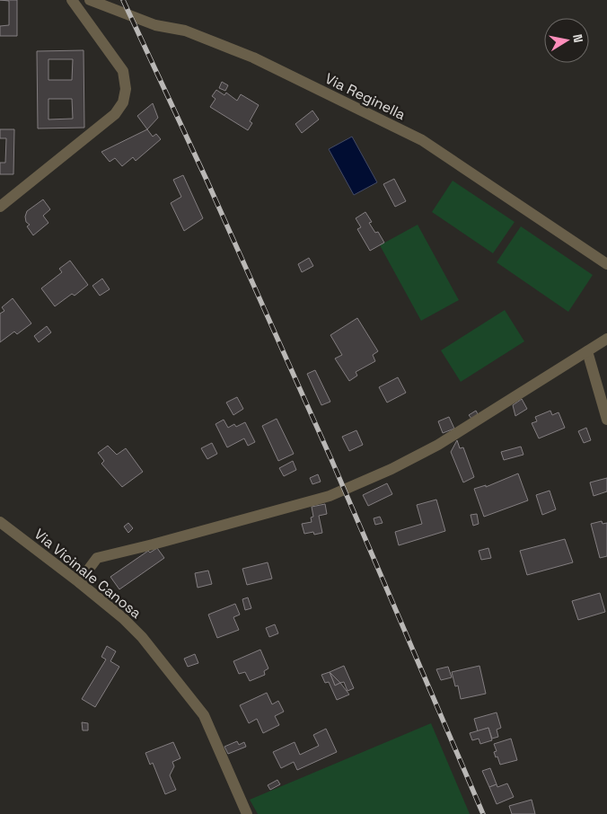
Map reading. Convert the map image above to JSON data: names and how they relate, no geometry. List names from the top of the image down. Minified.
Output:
{"streets":{"street":["Via Reginella","Via Vicinale Canosa"]},"north":"right"}
